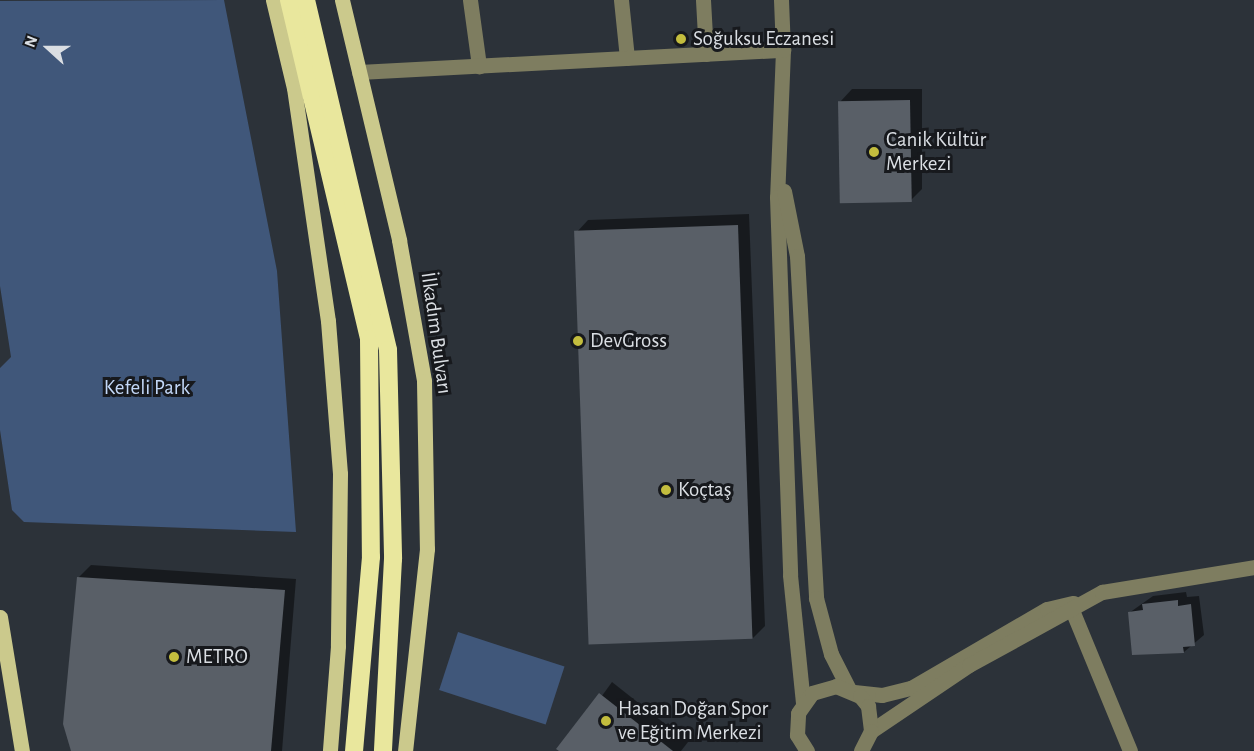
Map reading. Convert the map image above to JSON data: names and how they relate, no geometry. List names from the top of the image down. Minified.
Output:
{"streets":{"main road":["İlkadım Bulvarı"]},"parks":["Kefeli Park"],"places":["Soğuksu Eczanesi","Canik Kültür Merkezi","DevGross","Koçtaş","METRO","Hasan Doğan Spor ve Eğitim Merkezi"],"north":"left"}
